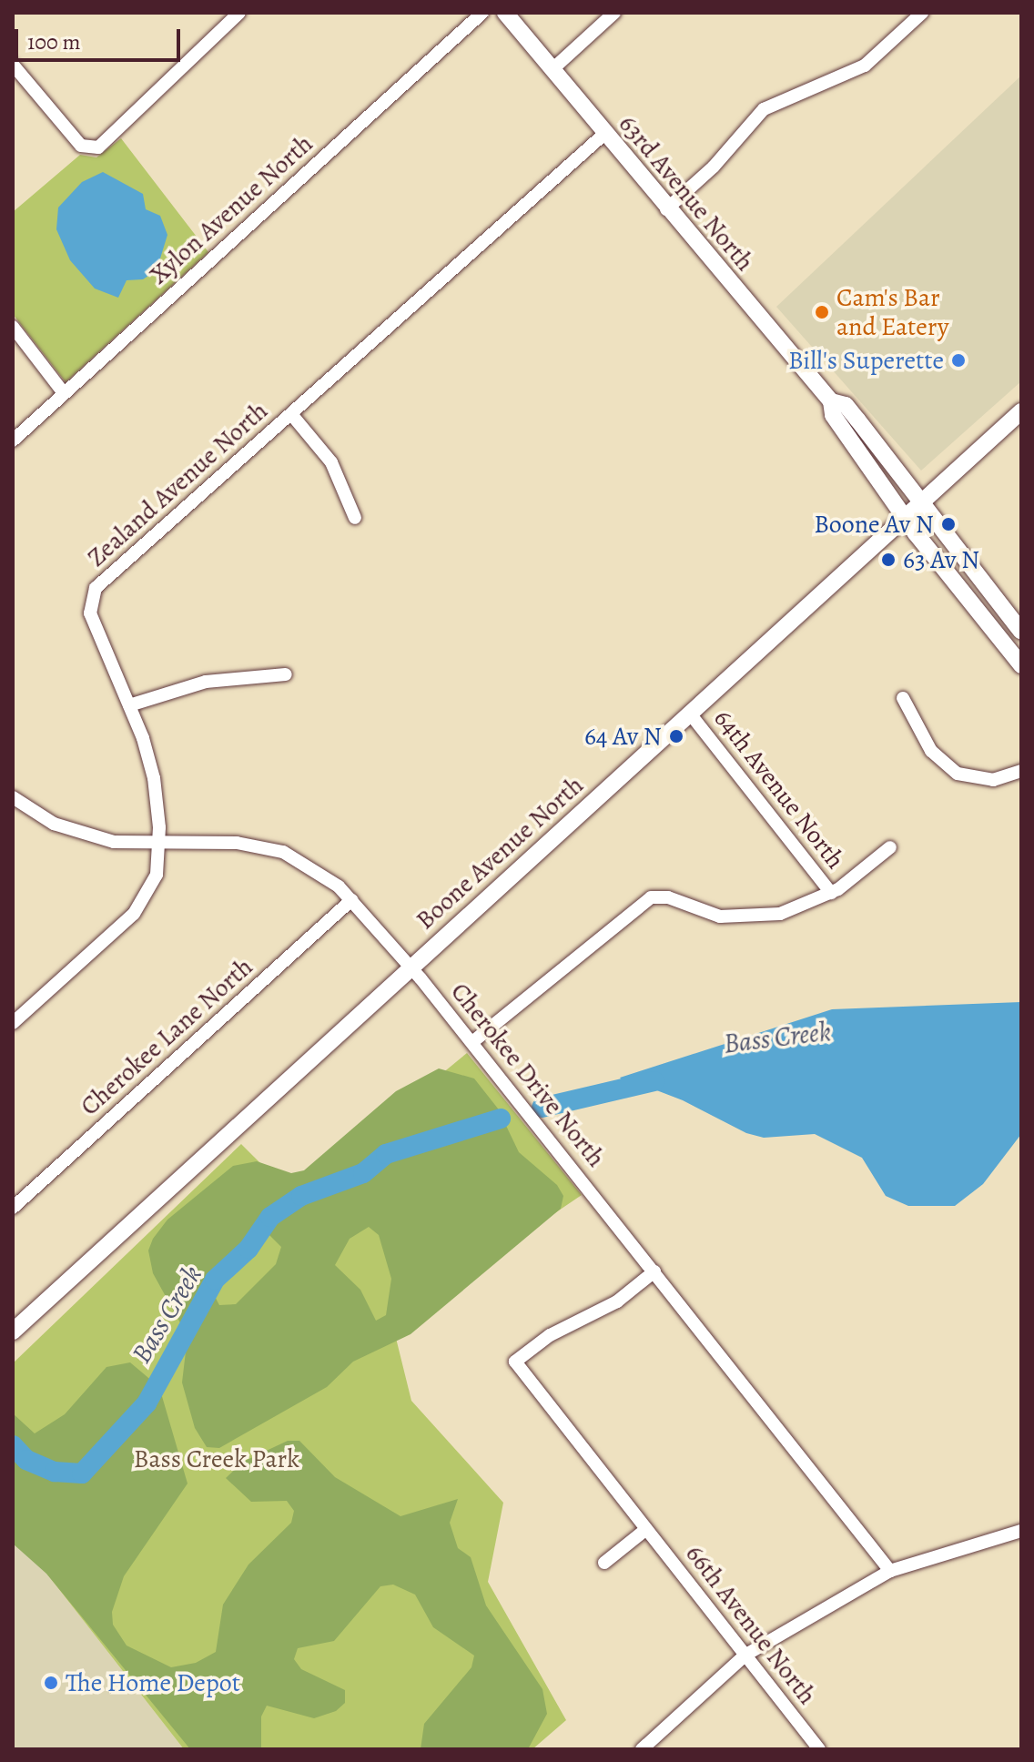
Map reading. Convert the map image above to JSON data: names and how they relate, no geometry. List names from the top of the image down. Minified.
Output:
{"streets":{"street":["63rd Avenue North","Xylon Avenue North","Zealand Avenue North","64th Avenue North","Boone Avenue North","Cherokee Lane North","Cherokee Drive North","66th Avenue North"]},"crossings":[["63rd Avenue North","Zealand Avenue North"],["63rd Avenue North","Boone Avenue North"],["Zealand Avenue North","Cherokee Drive North"],["64th Avenue North","Boone Avenue North"],["Boone Avenue North","Cherokee Drive North"],["Cherokee Lane North","Cherokee Drive North"],["Cherokee Drive North","66th Avenue North"]],"water":["Bass Creek"],"parks":["Bass Creek Park"],"places":["Cam's Bar and Eatery","Bill's Superette","Boone Av N","63 Av N","64 Av N","The Home Depot"],"scale_bar":"100 m"}
